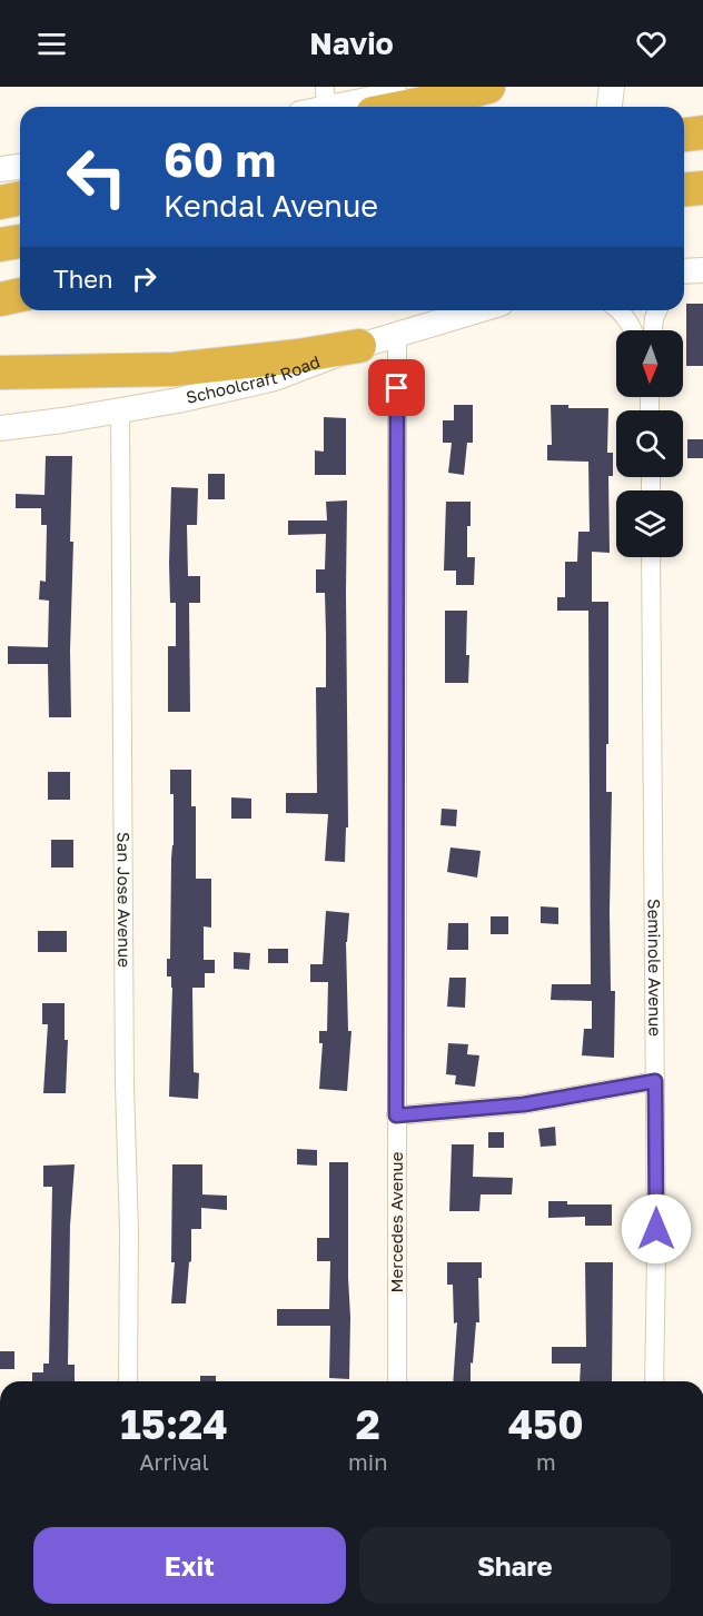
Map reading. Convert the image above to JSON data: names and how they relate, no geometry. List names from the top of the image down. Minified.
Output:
{"streets":{"main road":["Schoolcraft Road"],"street":["San Jose Avenue","Seminole Avenue","Mercedes Avenue"]},"crossings":[["Schoolcraft Road","San Jose Avenue"],["Schoolcraft Road","Mercedes Avenue"]],"north":"bottom","page":{"header":"Navio","turn":["60 m","Kendal Avenue"],"then":"Then","eta":["15:24","Arrival","2","min","450","m"],"buttons":["Exit","Share"]}}
